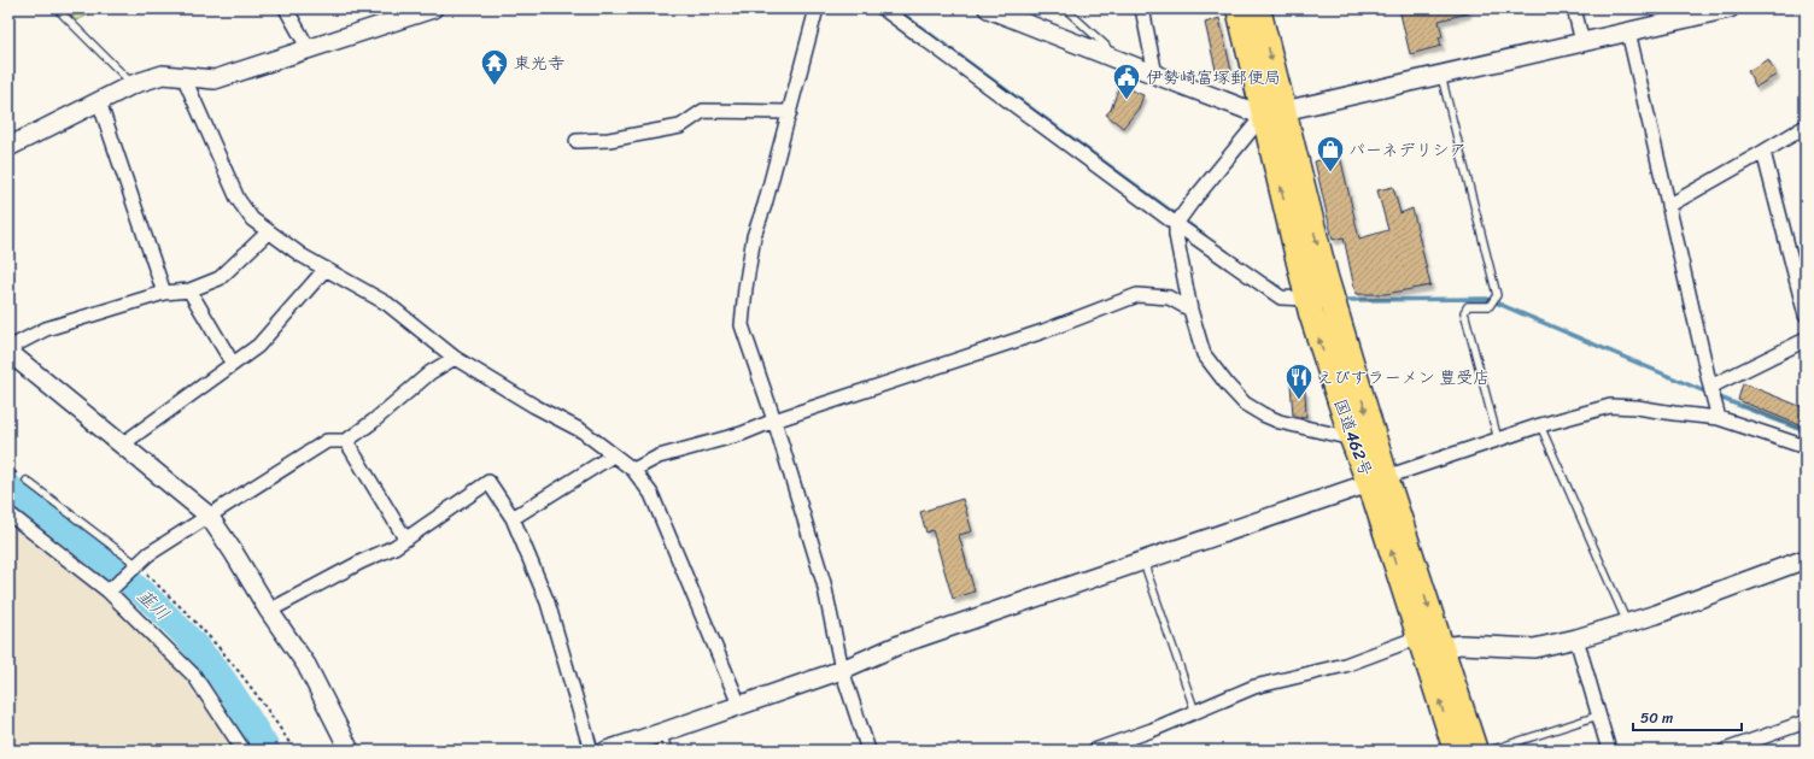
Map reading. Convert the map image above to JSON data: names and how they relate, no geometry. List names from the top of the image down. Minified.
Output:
{"streets":{"highway":["国道462号"]},"water":["韮川"],"places":{"temple":["東光寺"],"public building":["伊勢崎富塚郵便局"],"shop":["パーネデリシア"],"restaurant":["えびすラーメン 豊受店"]},"scale_bar":"50 m"}
